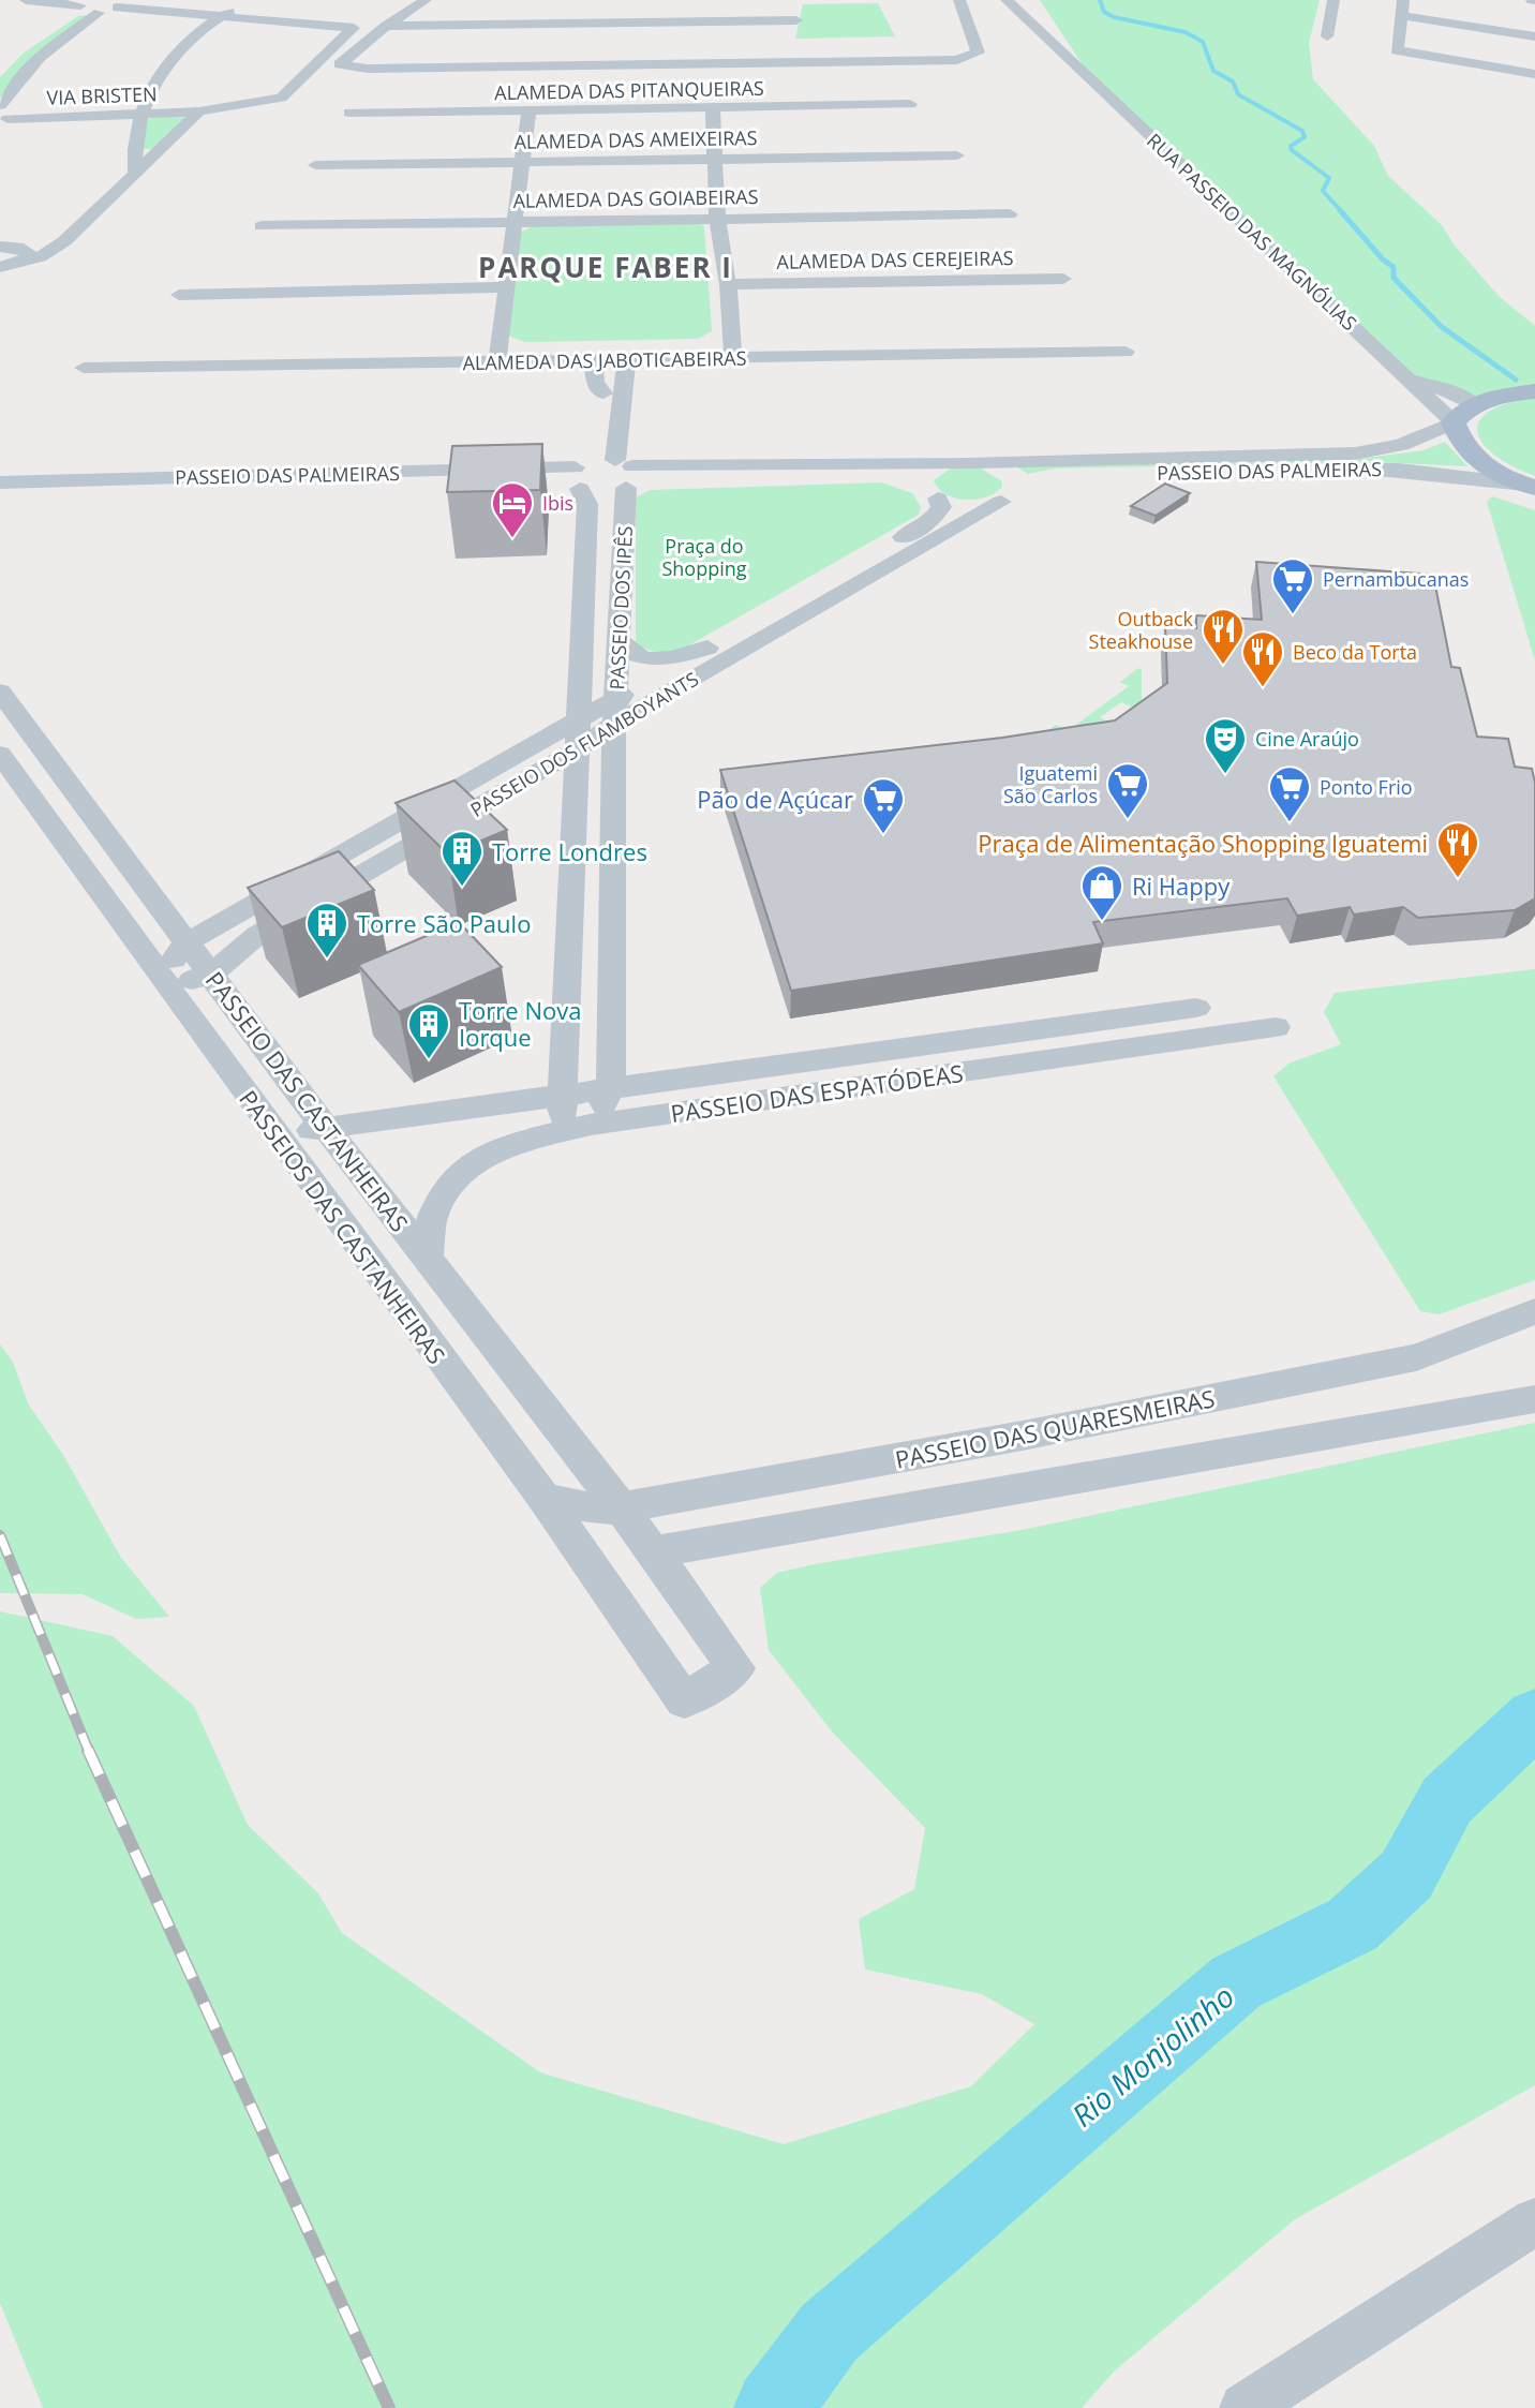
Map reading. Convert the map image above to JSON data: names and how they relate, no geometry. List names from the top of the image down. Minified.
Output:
{"streets":{"street":["ALAMEDA DAS PITANQUEIRAS","VIA BRISTEN","ALAMEDA DAS AMEIXEIRAS","ALAMEDA DAS GOIABEIRAS","RUA PASSEIO DAS MAGNÓLIAS","ALAMEDA DAS CEREJEIRAS","ALAMEDA DAS JABOTICABEIRAS","PASSEIO DAS PALMEIRAS","PASSEIO DOS IPÊS","PASSEIO DOS FLAMBOYANTS","PASSEIO DAS ESPATÓDEAS","PASSEIO DAS CASTANHEIRAS","PASSEIOS DAS CASTANHEIRAS","PASSEIO DAS QUARESMEIRAS"]},"crossings":[["RUA PASSEIO DAS MAGNÓLIAS","PASSEIO DAS PALMEIRAS"],["ALAMEDA DAS JABOTICABEIRAS","PASSEIO DOS IPÊS"],["PASSEIO DAS PALMEIRAS","PASSEIO DOS IPÊS"],["PASSEIO DAS PALMEIRAS","PASSEIO DOS FLAMBOYANTS"],["PASSEIO DOS IPÊS","PASSEIO DOS FLAMBOYANTS"],["PASSEIO DOS IPÊS","PASSEIO DAS ESPATÓDEAS"],["PASSEIO DOS FLAMBOYANTS","PASSEIO DAS CASTANHEIRAS"],["PASSEIO DOS FLAMBOYANTS","PASSEIOS DAS CASTANHEIRAS"],["PASSEIO DAS ESPATÓDEAS","PASSEIO DAS CASTANHEIRAS"],["PASSEIO DAS ESPATÓDEAS","PASSEIOS DAS CASTANHEIRAS"],["PASSEIO DAS CASTANHEIRAS","PASSEIO DAS QUARESMEIRAS"],["PASSEIOS DAS CASTANHEIRAS","PASSEIO DAS QUARESMEIRAS"]],"districts":["PARQUE FABER I"],"water":["Rio Monjolinho"],"parks":["Praça do Shopping"],"places":{"hotel":["Ibis"],"supermarket":["Pernambucanas","Iguatemi São Carlos","Ponto Frio","Pão de Açúcar"],"restaurant":["Outback Steakhouse","Beco da Torta","Praça de Alimentação Shopping Iguatemi"],"theatre":["Cine Araújo"],"building":["Torre Londres","Torre São Paulo","Torre Nova Iorque"],"shop":["Ri Happy"]}}
